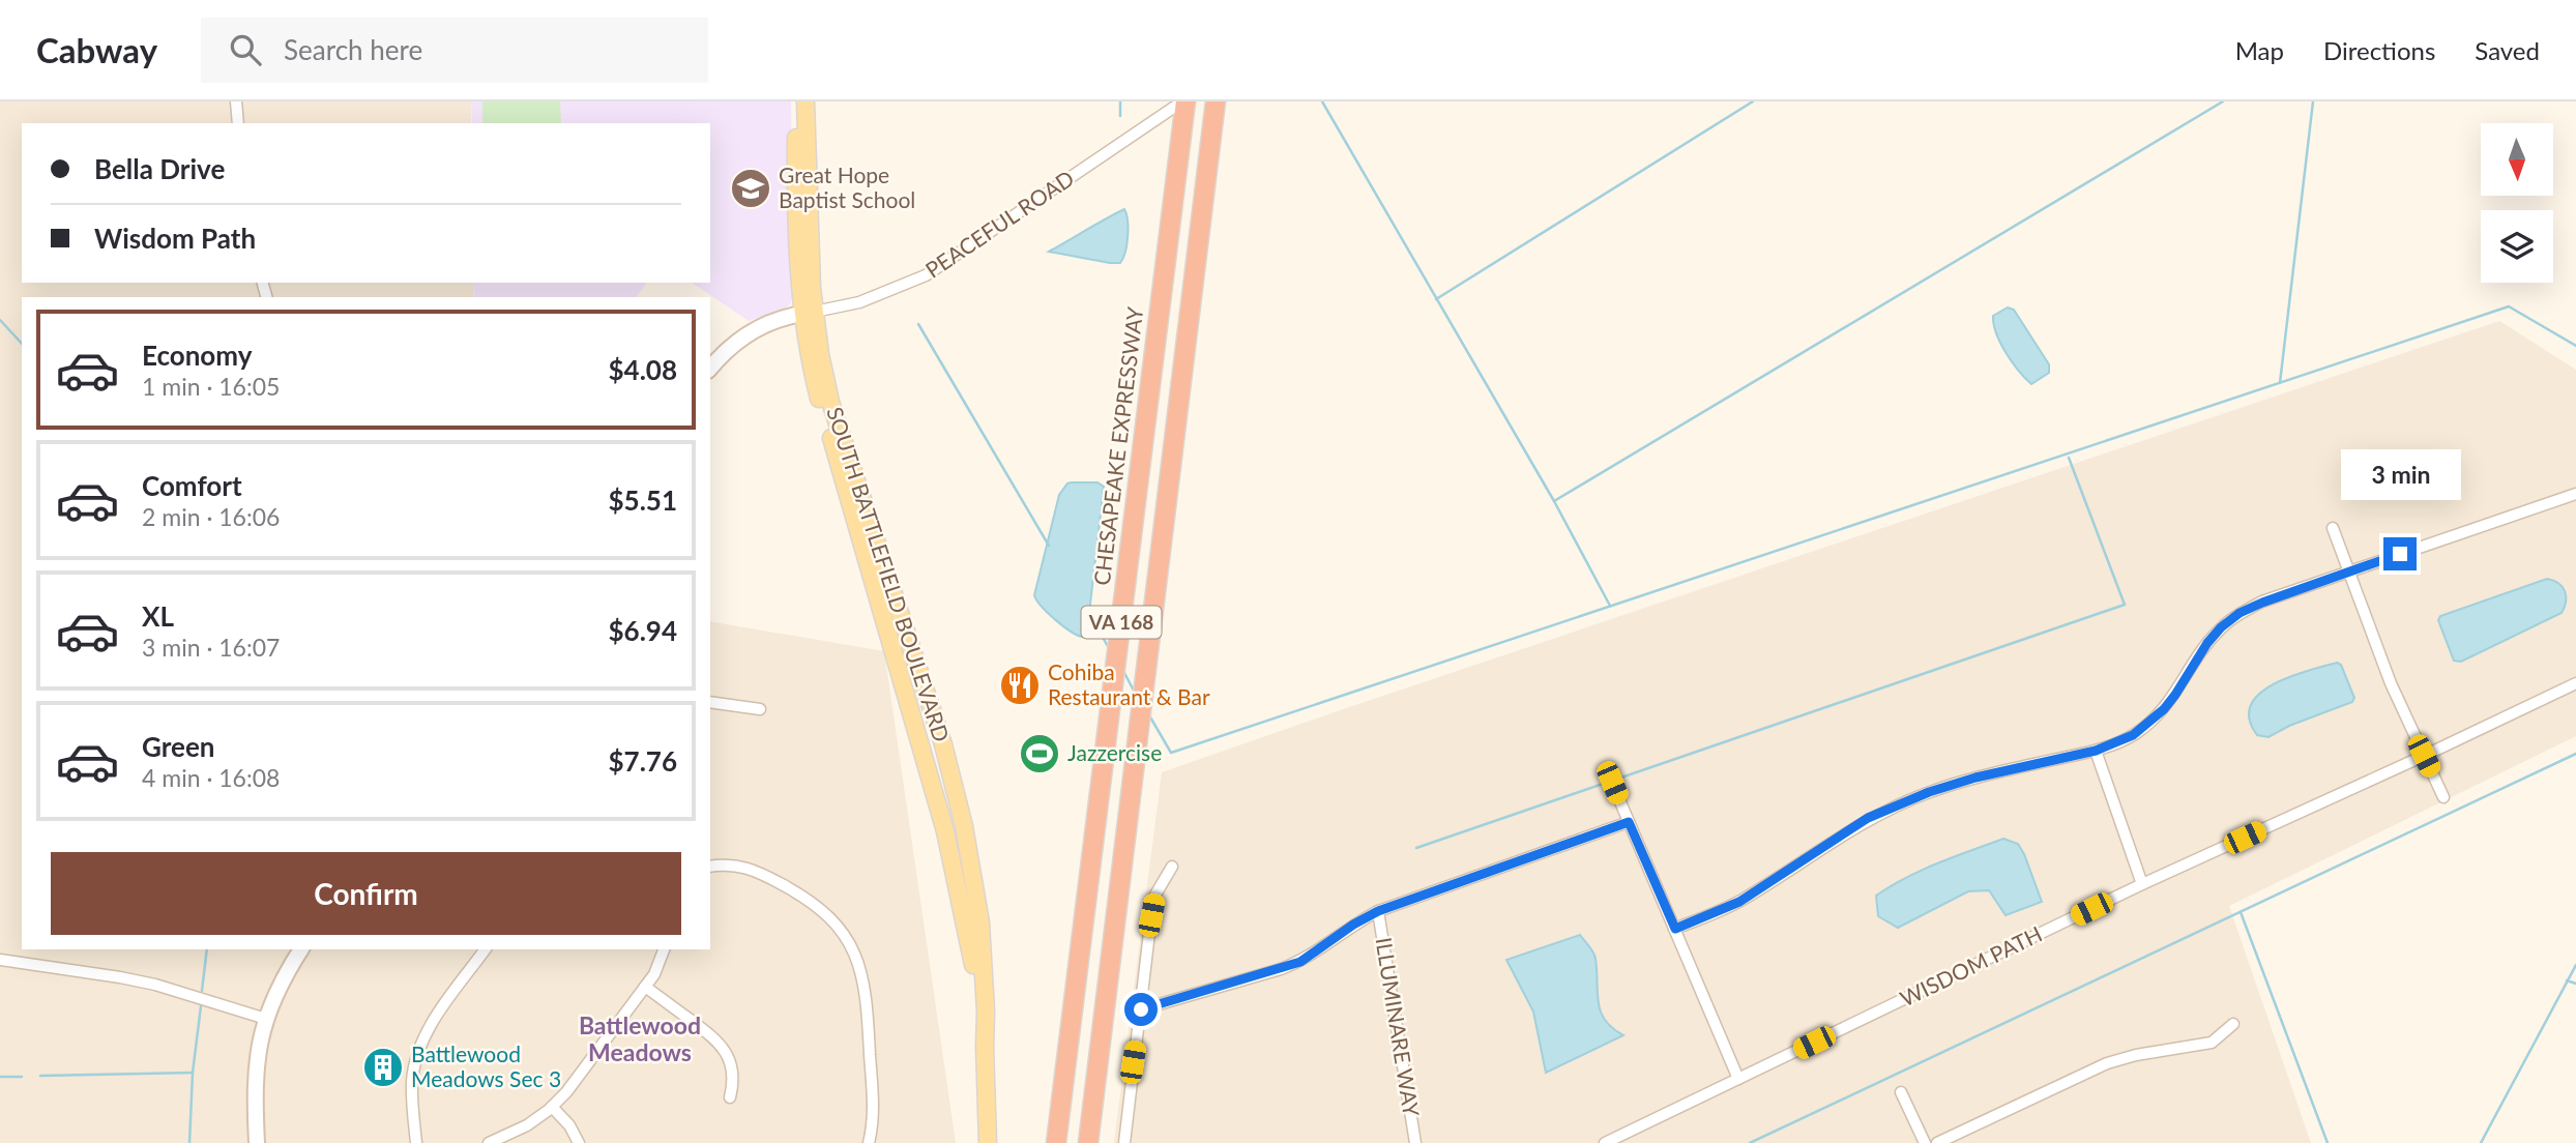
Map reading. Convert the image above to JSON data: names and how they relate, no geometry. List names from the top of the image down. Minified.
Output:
{"streets":{"highway":["CHESAPEAKE EXPRESSWAY","VA 168"],"main road":["SOUTH BATTLEFIELD BOULEVARD"],"street":["PEACEFUL ROAD","WISDOM PATH","ILLUMINARE WAY"]},"crossings":[["PEACEFUL ROAD","CHESAPEAKE EXPRESSWAY"],["PEACEFUL ROAD","SOUTH BATTLEFIELD BOULEVARD"]],"districts":["Battlewood Meadows"],"places":{"school or university":["Great Hope Baptist School"],"restaurant":["Cohiba Restaurant & Bar"],"sports":["Jazzercise"],"building":["Battlewood Meadows Sec 3"]},"north":"bottom","page":{"header":"Cabway","search":"Search here","nav":["Map","Directions","Saved"],"banner":["Bella Drive","Wisdom Path"],"list":[{"name":"Economy","note":"1 min · 16:05","value":"$4.08"},{"name":"Comfort","note":"2 min · 16:06","value":"$5.51"},{"name":"XL","note":"3 min · 16:07","value":"$6.94"},{"name":"Green","note":"4 min · 16:08","value":"$7.76"}],"bubble":"3 min","buttons":"Confirm"}}
